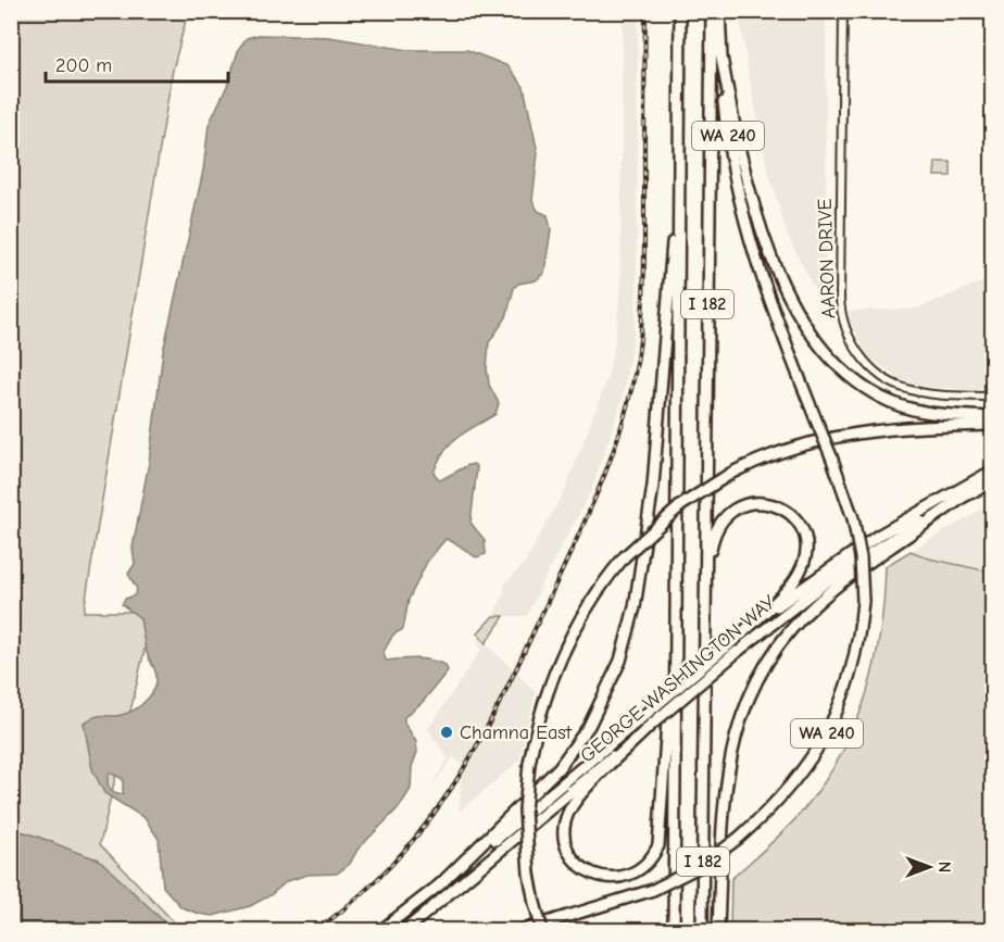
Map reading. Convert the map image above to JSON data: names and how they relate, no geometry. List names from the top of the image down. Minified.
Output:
{"streets":{"highway":["WA 240","I 182","GEORGE WASHINGTON WAY"],"street":["AARON DRIVE"]},"crossings":[["WA 240","I 182"],["WA 240","GEORGE WASHINGTON WAY"]],"places":["Chamna East"],"scale_bar":"200 m","north":"right"}
